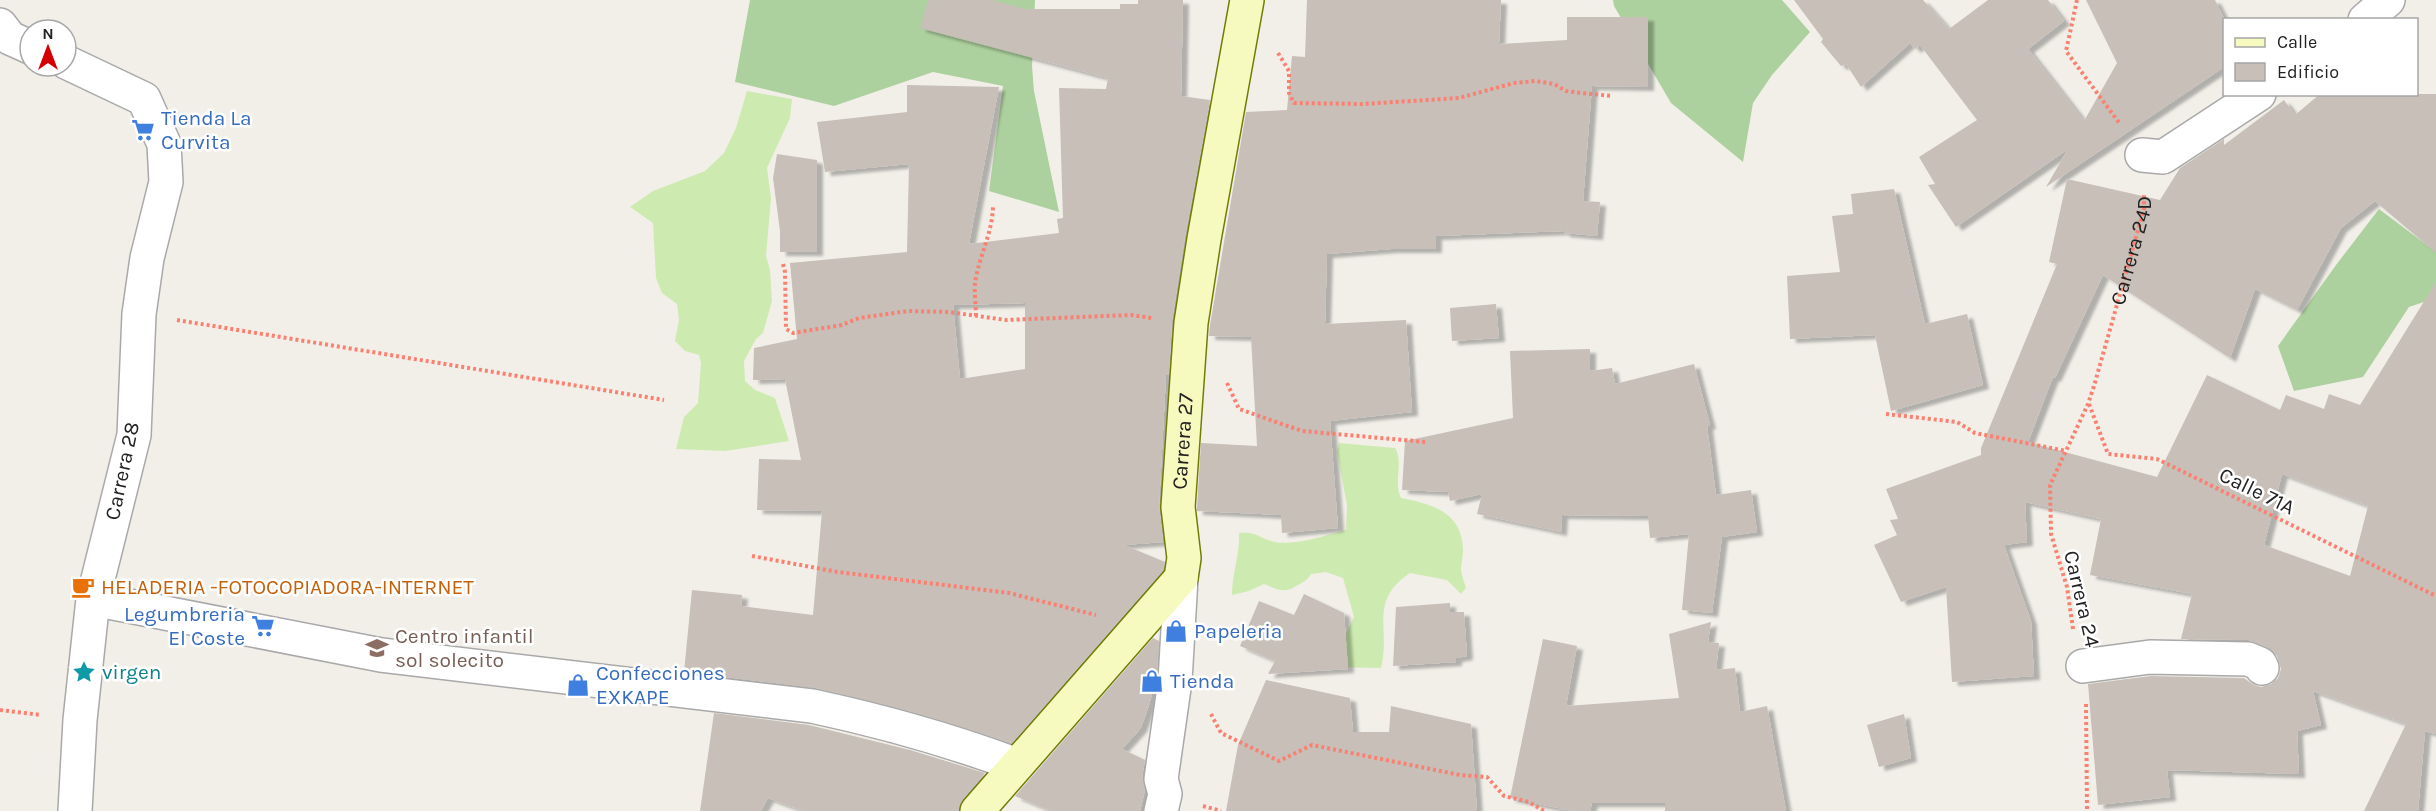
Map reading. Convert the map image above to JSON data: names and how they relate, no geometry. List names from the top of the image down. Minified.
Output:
{"streets":{"street":["Carrera 27","Carrera 28"],"path":["Carrera 24D","Calle 71A","Carrera 24"]},"crossings":[["Carrera 24D","Calle 71A"],["Carrera 24D","Carrera 24"],["Calle 71A","Carrera 24"]],"places":{"supermarket":["Tienda La Curvita","Legumbreria El Coste"],"cafe":["HELADERIA -FOTOCOPIADORA-INTERNET"],"shop":["Papeleria","Tienda","Confecciones EXKAPE"],"school or university":["Centro infantil sol solecito"],"place":["virgen"]},"legend":["Calle","Edificio"],"north":"top"}
